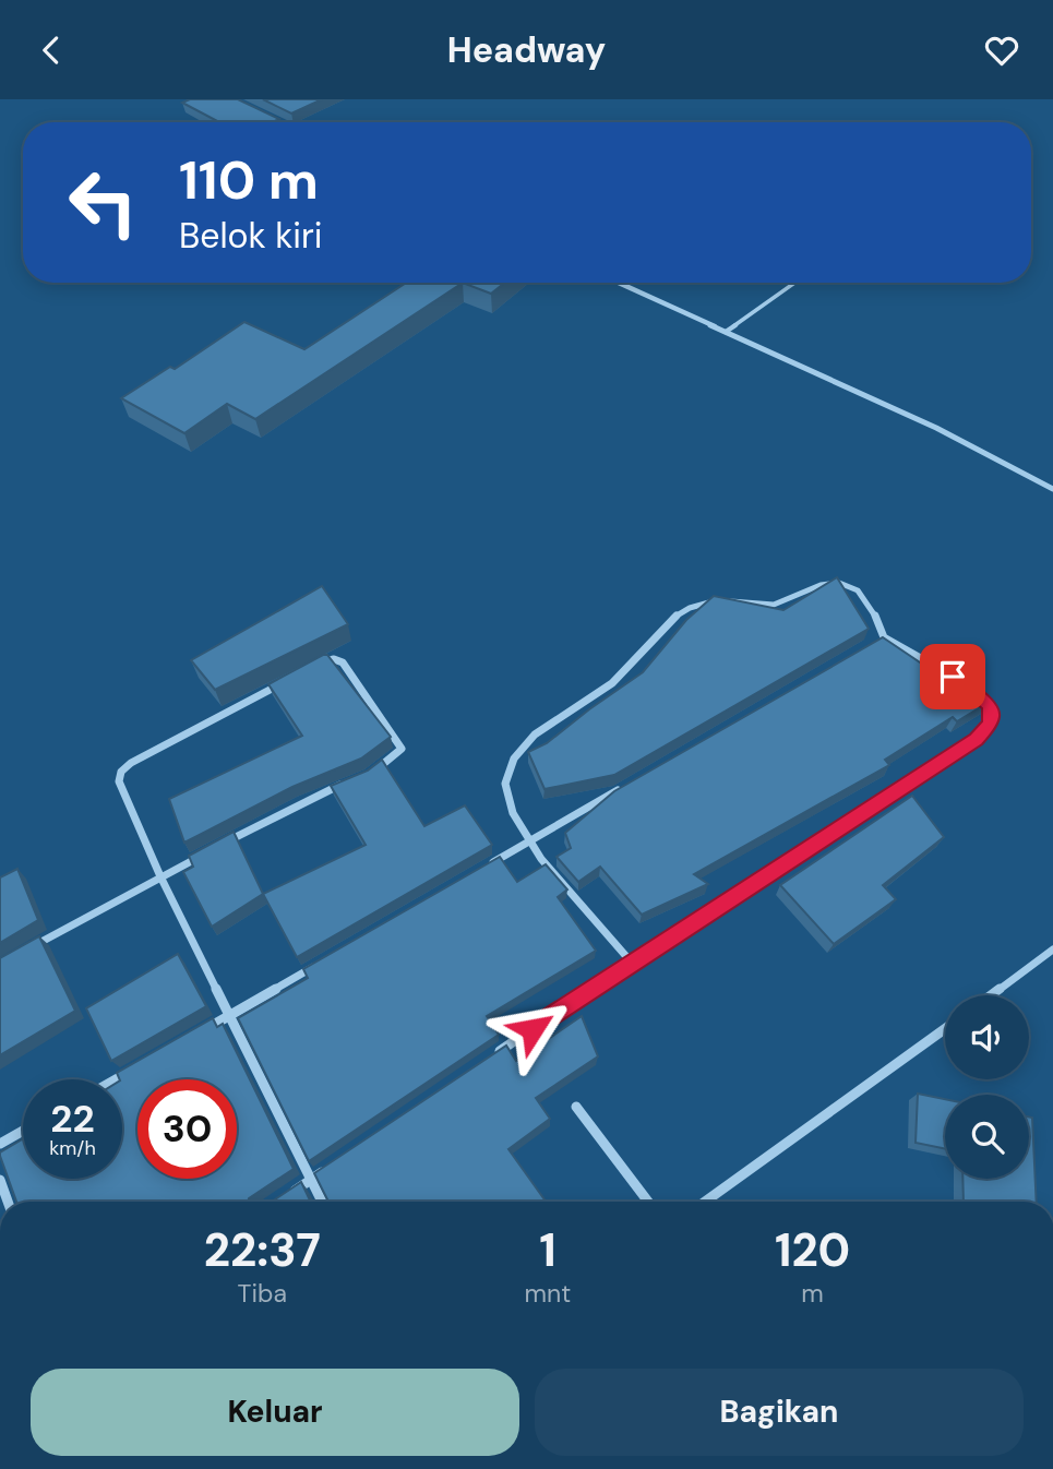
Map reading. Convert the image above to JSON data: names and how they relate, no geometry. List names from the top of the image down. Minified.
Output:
{"page":{"header":"Headway","turn":["110 m","Belok kiri"],"speed":"22 km/h","limit":"30","eta":["22:37","Tiba","1","mnt","120","m"],"buttons":["Keluar","Bagikan"]}}
